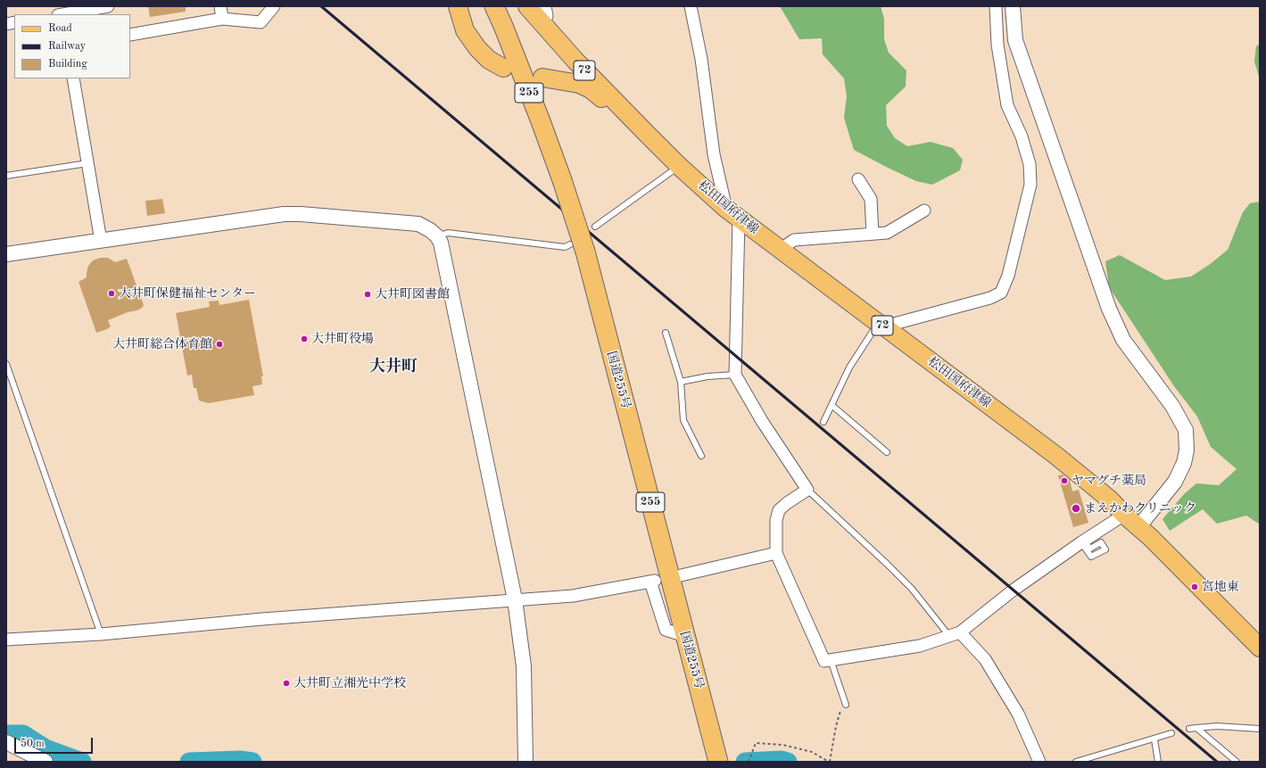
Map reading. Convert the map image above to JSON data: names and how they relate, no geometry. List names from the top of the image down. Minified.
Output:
{"streets":{"highway":["255","国道255号"],"main road":["72","松田国府津線"]},"districts":["大井町"],"places":["大井町保健福祉センター","大井町図書館","大井町役場","大井町総合体育館","ヤマグチ薬局","まえかわクリニック","宮地東","大井町立湘光中学校"],"legend":["Road","Railway","Building"],"scale_bar":"50 m"}
